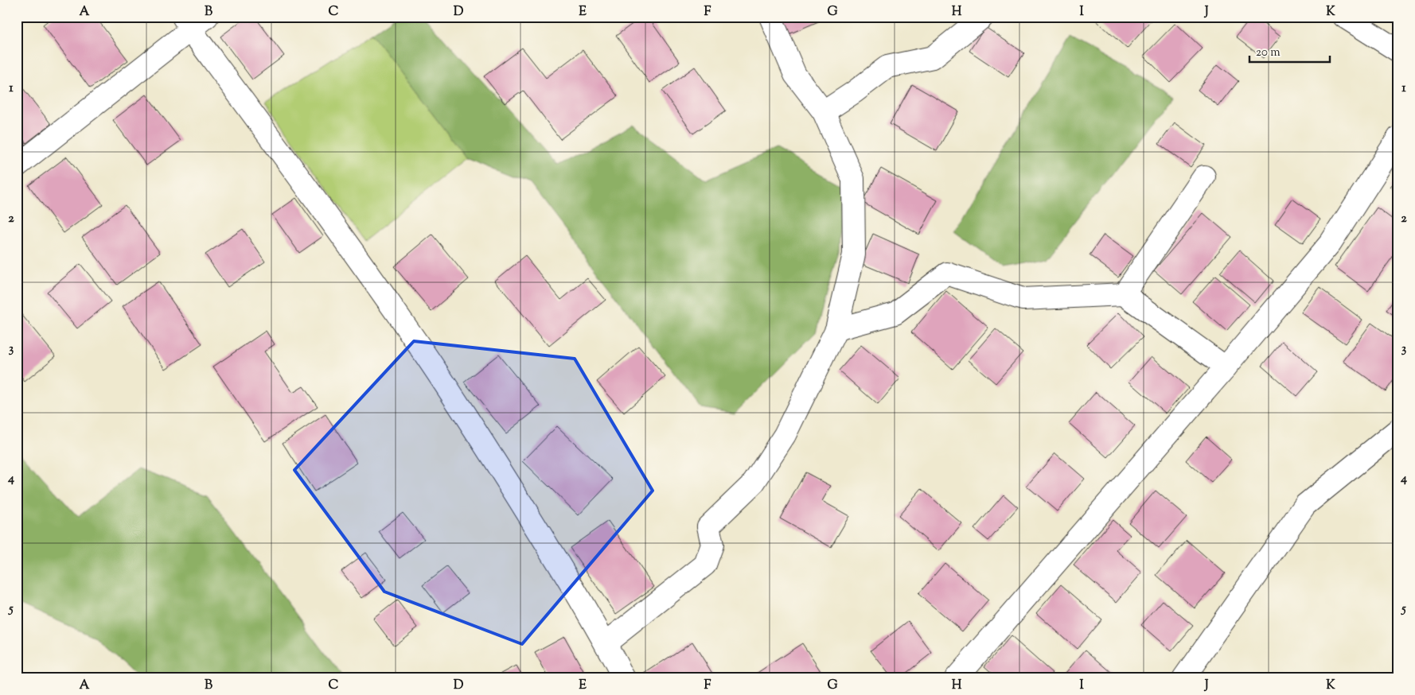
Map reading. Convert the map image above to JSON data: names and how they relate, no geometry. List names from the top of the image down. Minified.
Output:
{"scale_bar":"20 m","grid":{"columns":["A","B","C","D","E","F","G","H","I","J","K"],"rows":["1","2","3","4","5"]}}
